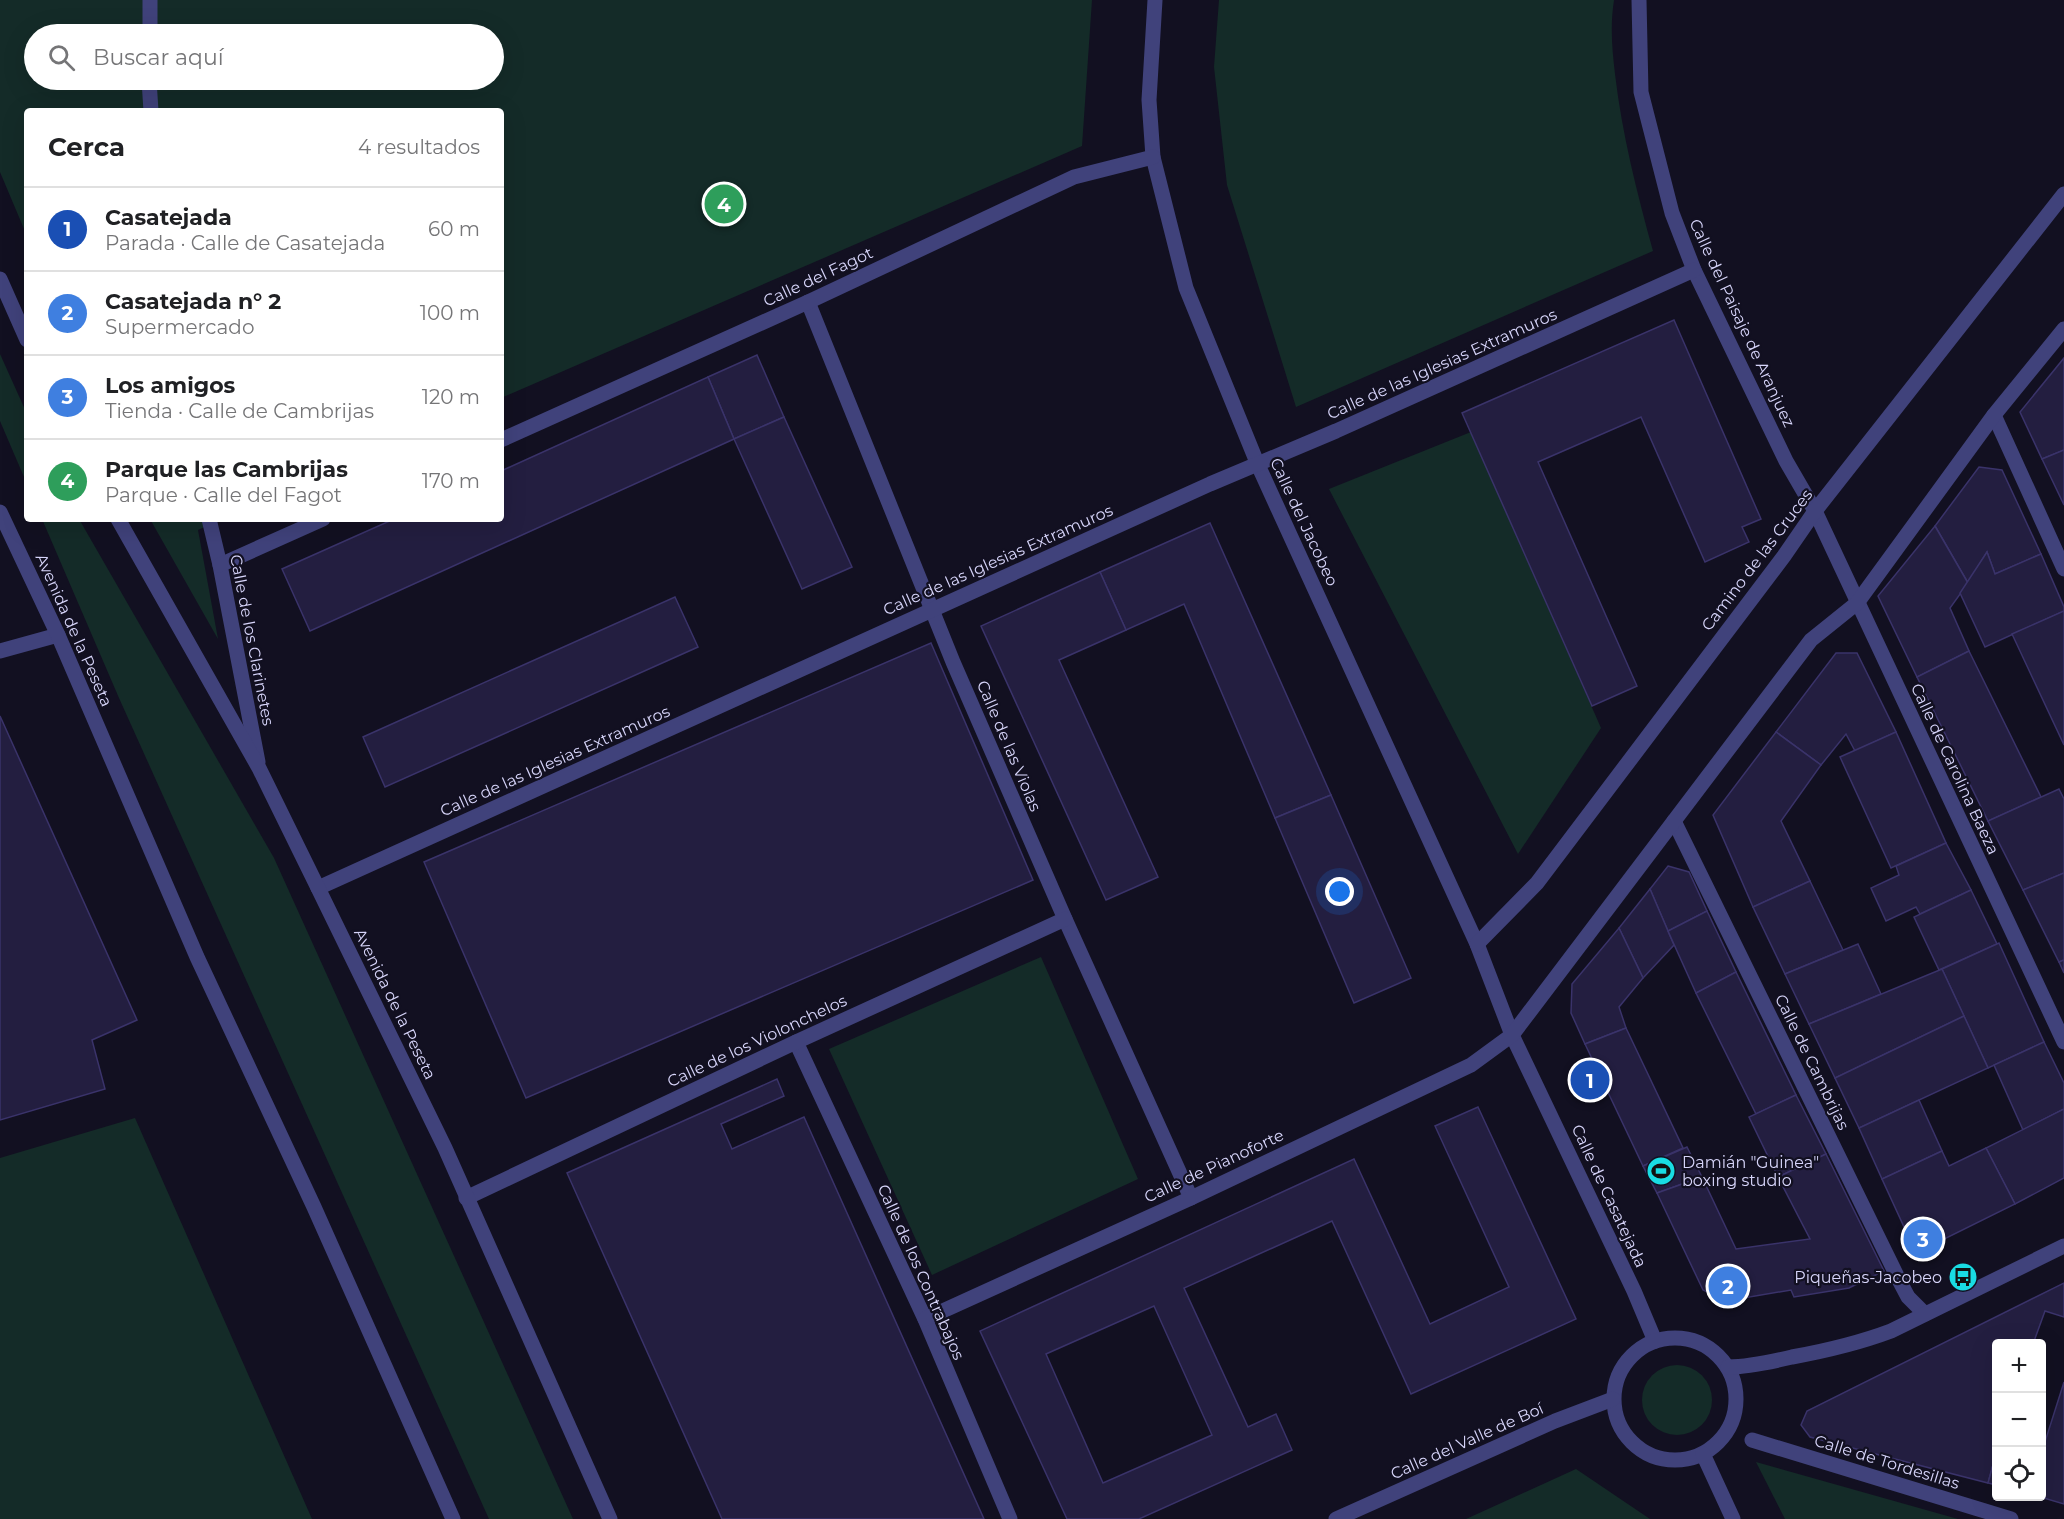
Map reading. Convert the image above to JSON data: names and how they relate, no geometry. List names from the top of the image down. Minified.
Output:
{"streets":{"street":["Calle del Fagot","Calle del Paisaje de Aranjuez","Calle de las Iglesias Extramuros","Calle del Jacobeo","Camino de las Cruces","Avenida de la Peseta","Calle de los Clarinetes","Calle de las Violas","Calle de Carolina Baeza","Calle de los Violonchelos","Calle de Cambrijas","Calle de Pianoforte","Calle de Casatejada","Calle de los Contrabajos","Calle del Valle de Boí","Calle de Tordesillas"]},"crossings":[["Calle del Fagot","Calle del Jacobeo"],["Calle del Fagot","Calle de las Violas"],["Calle del Paisaje de Aranjuez","Calle de las Iglesias Extramuros"],["Calle del Paisaje de Aranjuez","Camino de las Cruces"],["Calle del Paisaje de Aranjuez","Calle de Carolina Baeza"],["Calle de las Iglesias Extramuros","Calle del Jacobeo"],["Calle de las Iglesias Extramuros","Avenida de la Peseta"],["Calle de las Iglesias Extramuros","Calle de las Violas"],["Calle del Jacobeo","Camino de las Cruces"],["Calle del Jacobeo","Calle de Pianoforte"],["Calle del Jacobeo","Calle de Casatejada"],["Camino de las Cruces","Calle de Carolina Baeza"],["Avenida de la Peseta","Calle de los Clarinetes"],["Avenida de la Peseta","Calle de los Violonchelos"],["Calle de las Violas","Calle de los Violonchelos"],["Calle de las Violas","Calle de Pianoforte"],["Calle de los Violonchelos","Calle de los Contrabajos"],["Calle de Pianoforte","Calle de Casatejada"],["Calle de Pianoforte","Calle de los Contrabajos"],["Calle de Casatejada","Calle del Valle de Boí"]],"places":{"sports":["Damián \"Guinea\" boxing studio"],"bus stop":["Piqueñas-Jacobeo"]},"page":{"search":"Buscar aquí","heading":["Cerca","4 resultados"],"pins":["4","1","3","2"],"list":[{"mark":"1","name":"Casatejada","note":"Parada · Calle de Casatejada","value":"60 m"},{"mark":"2","name":"Casatejada n° 2","note":"Supermercado","value":"100 m"},{"mark":"3","name":"Los amigos","note":"Tienda · Calle de Cambrijas","value":"120 m"},{"mark":"4","name":"Parque las Cambrijas","note":"Parque · Calle del Fagot","value":"170 m"}],"map_buttons":["+","−"]}}
